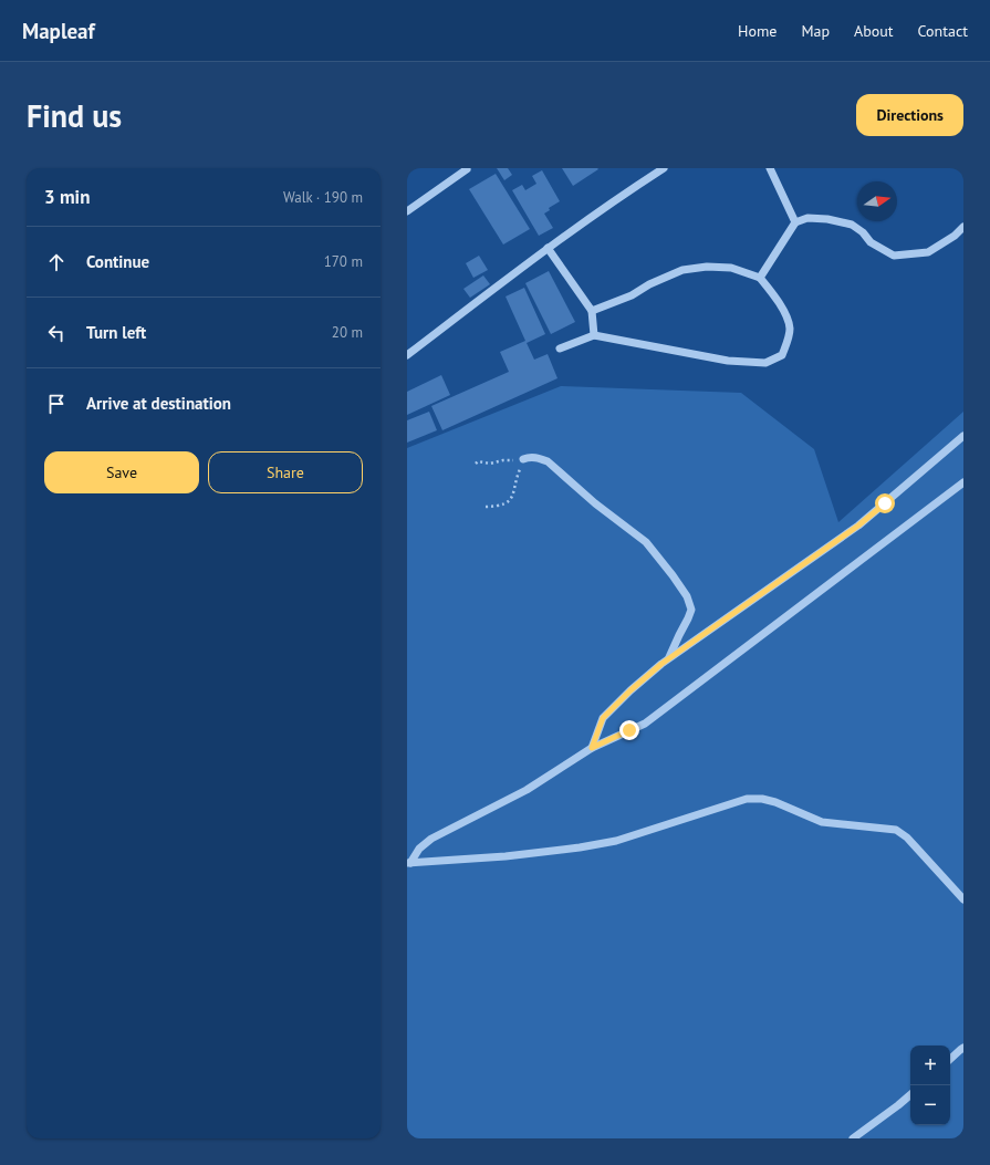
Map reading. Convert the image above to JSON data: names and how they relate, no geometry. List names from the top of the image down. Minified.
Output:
{"north":"right","page":{"header":"Mapleaf","nav":["Home","Map","About","Contact"],"buttons":["Directions",["Save","Share"]],"title":"Find us","heading":["3 min","Walk · 190 m"],"list":[["Continue","170 m"],["Turn left","20 m"],"Arrive at destination"],"map_buttons":["+","−"]}}
